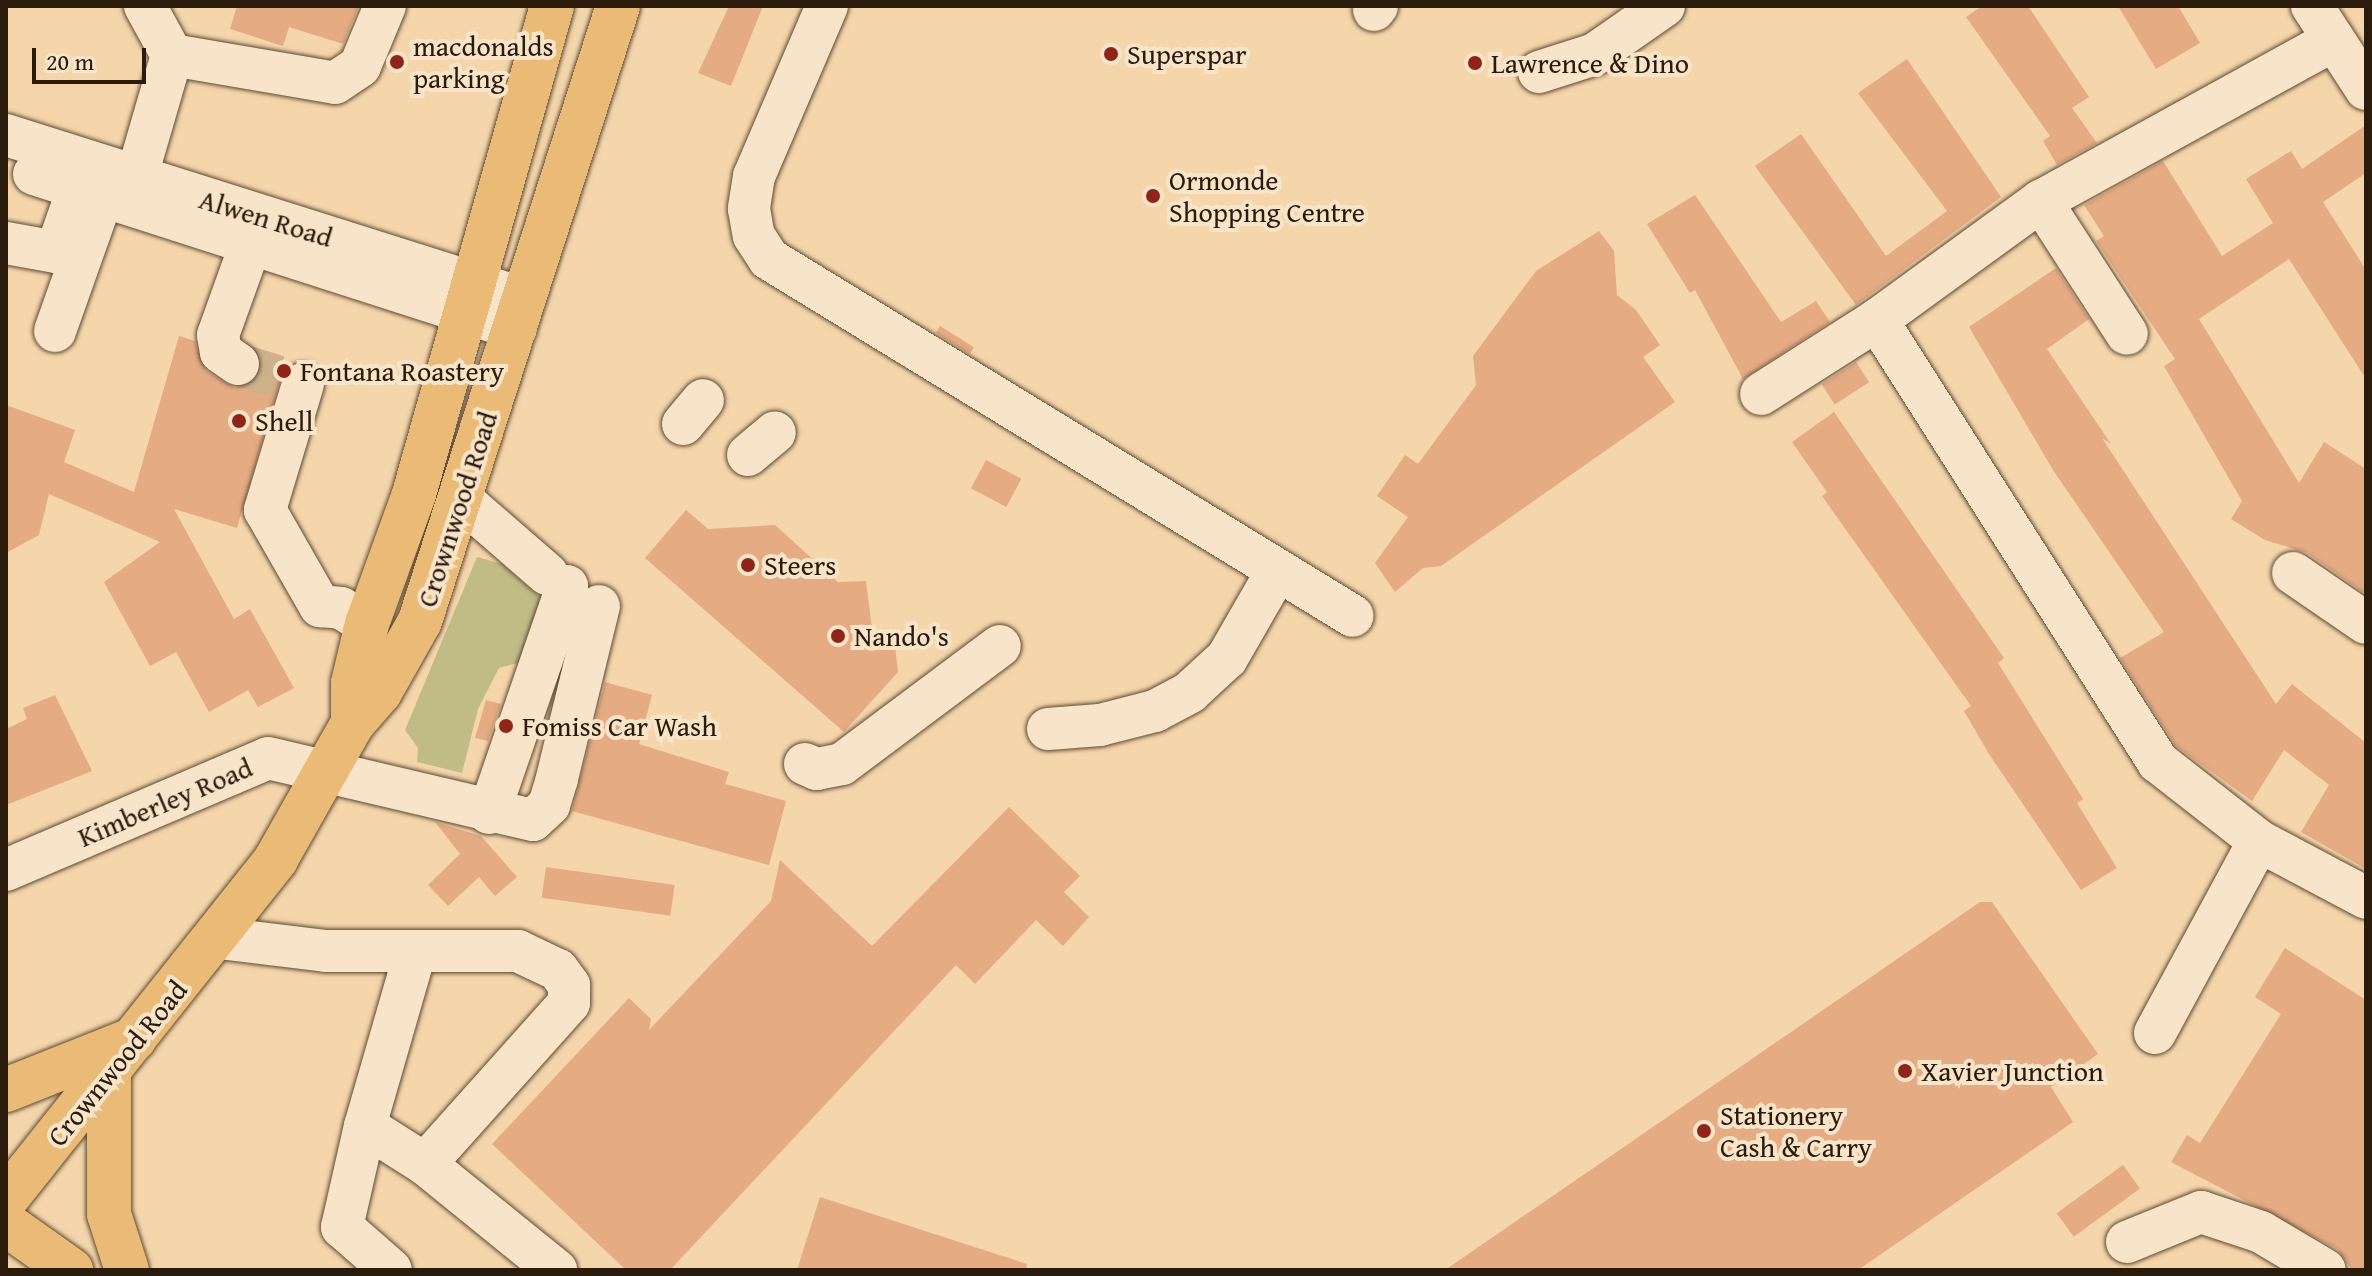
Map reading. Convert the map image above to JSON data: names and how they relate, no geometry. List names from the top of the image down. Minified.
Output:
{"streets":{"main road":["Crownwood Road"],"street":["Alwen Road","Kimberley Road"]},"crossings":[["Alwen Road","Crownwood Road"],["Crownwood Road","Kimberley Road"]],"places":["Superspar","macdonalds parking","Lawrence & Dino","Ormonde Shopping Centre","Fontana Roastery","Shell","Steers","Nando's","Fomiss Car Wash","Xavier Junction","Stationery Cash & Carry"],"scale_bar":"20 m"}
